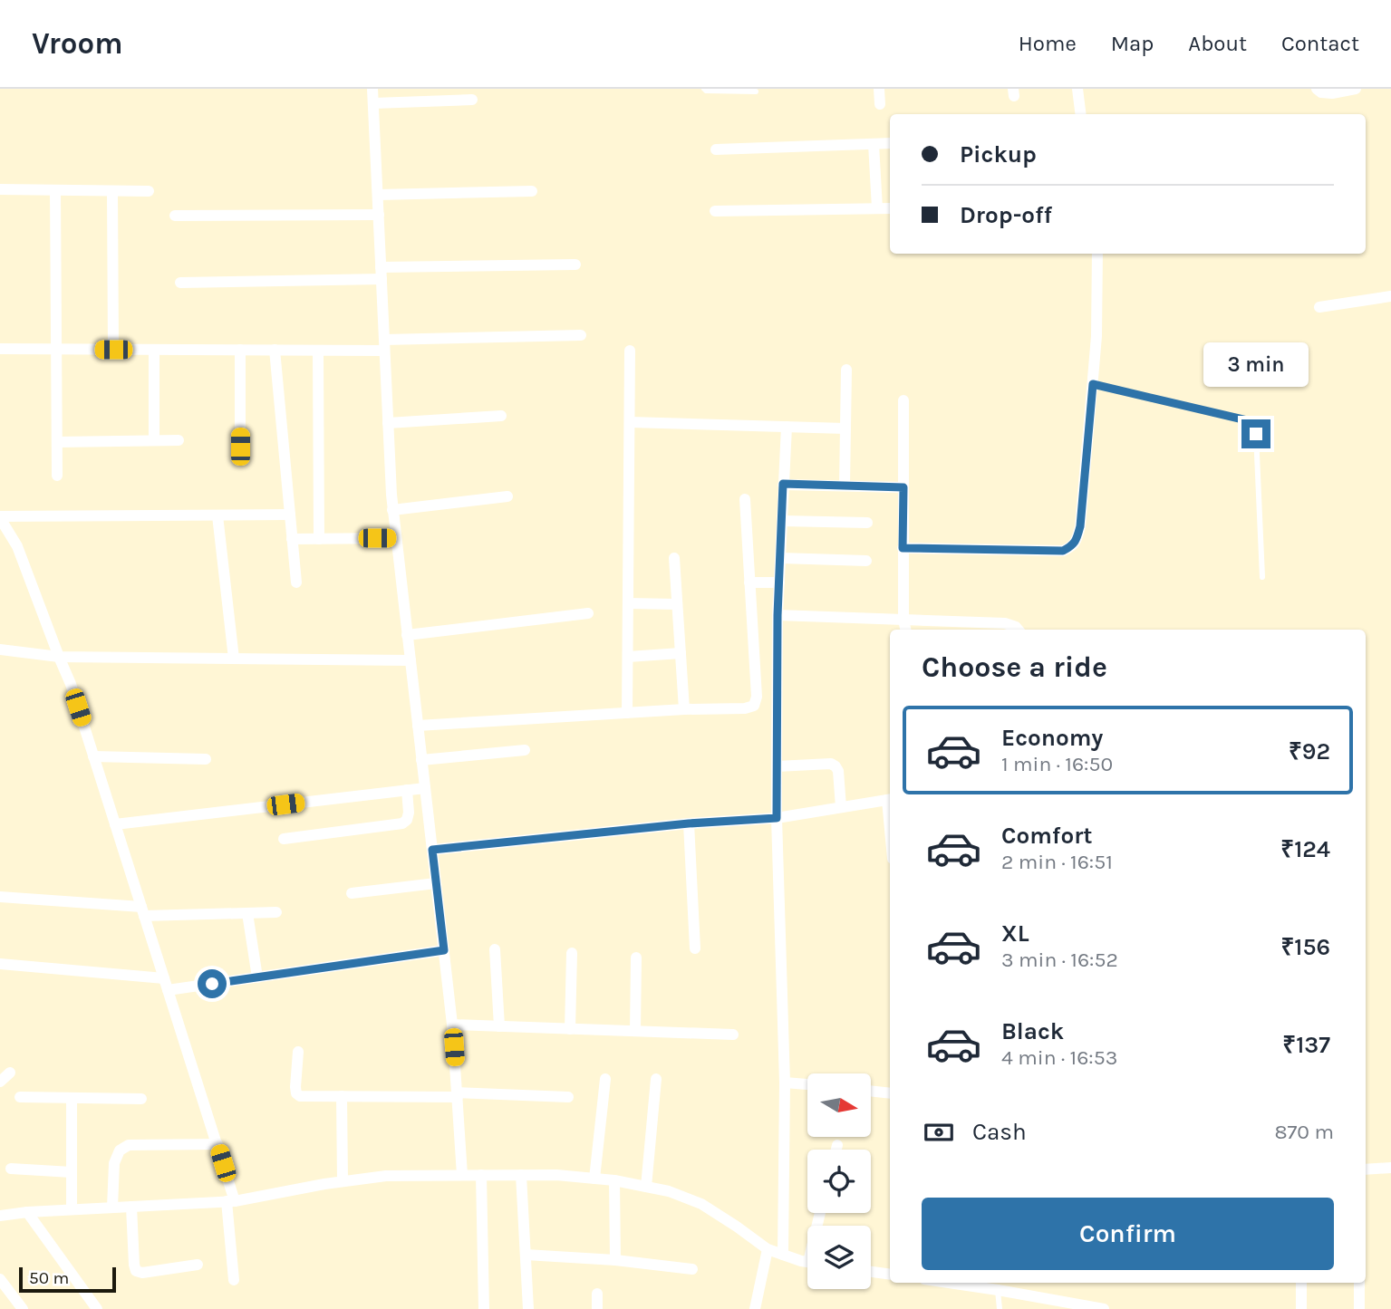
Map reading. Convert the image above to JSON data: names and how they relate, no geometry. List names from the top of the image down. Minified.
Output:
{"scale_bar":"50 m","north":"right","page":{"header":"Vroom","nav":["Home","Map","About","Contact"],"banner":["Pickup","Drop-off"],"bubble":"3 min","heading":"Choose a ride","list":[{"name":"Economy","note":"1 min · 16:50","value":"₹92"},{"name":"Comfort","note":"2 min · 16:51","value":"₹124"},{"name":"XL","note":"3 min · 16:52","value":"₹156"},{"name":"Black","note":"4 min · 16:53","value":"₹137"}],"pay":["Cash","870 m"],"buttons":"Confirm","scale":"50 m"}}
